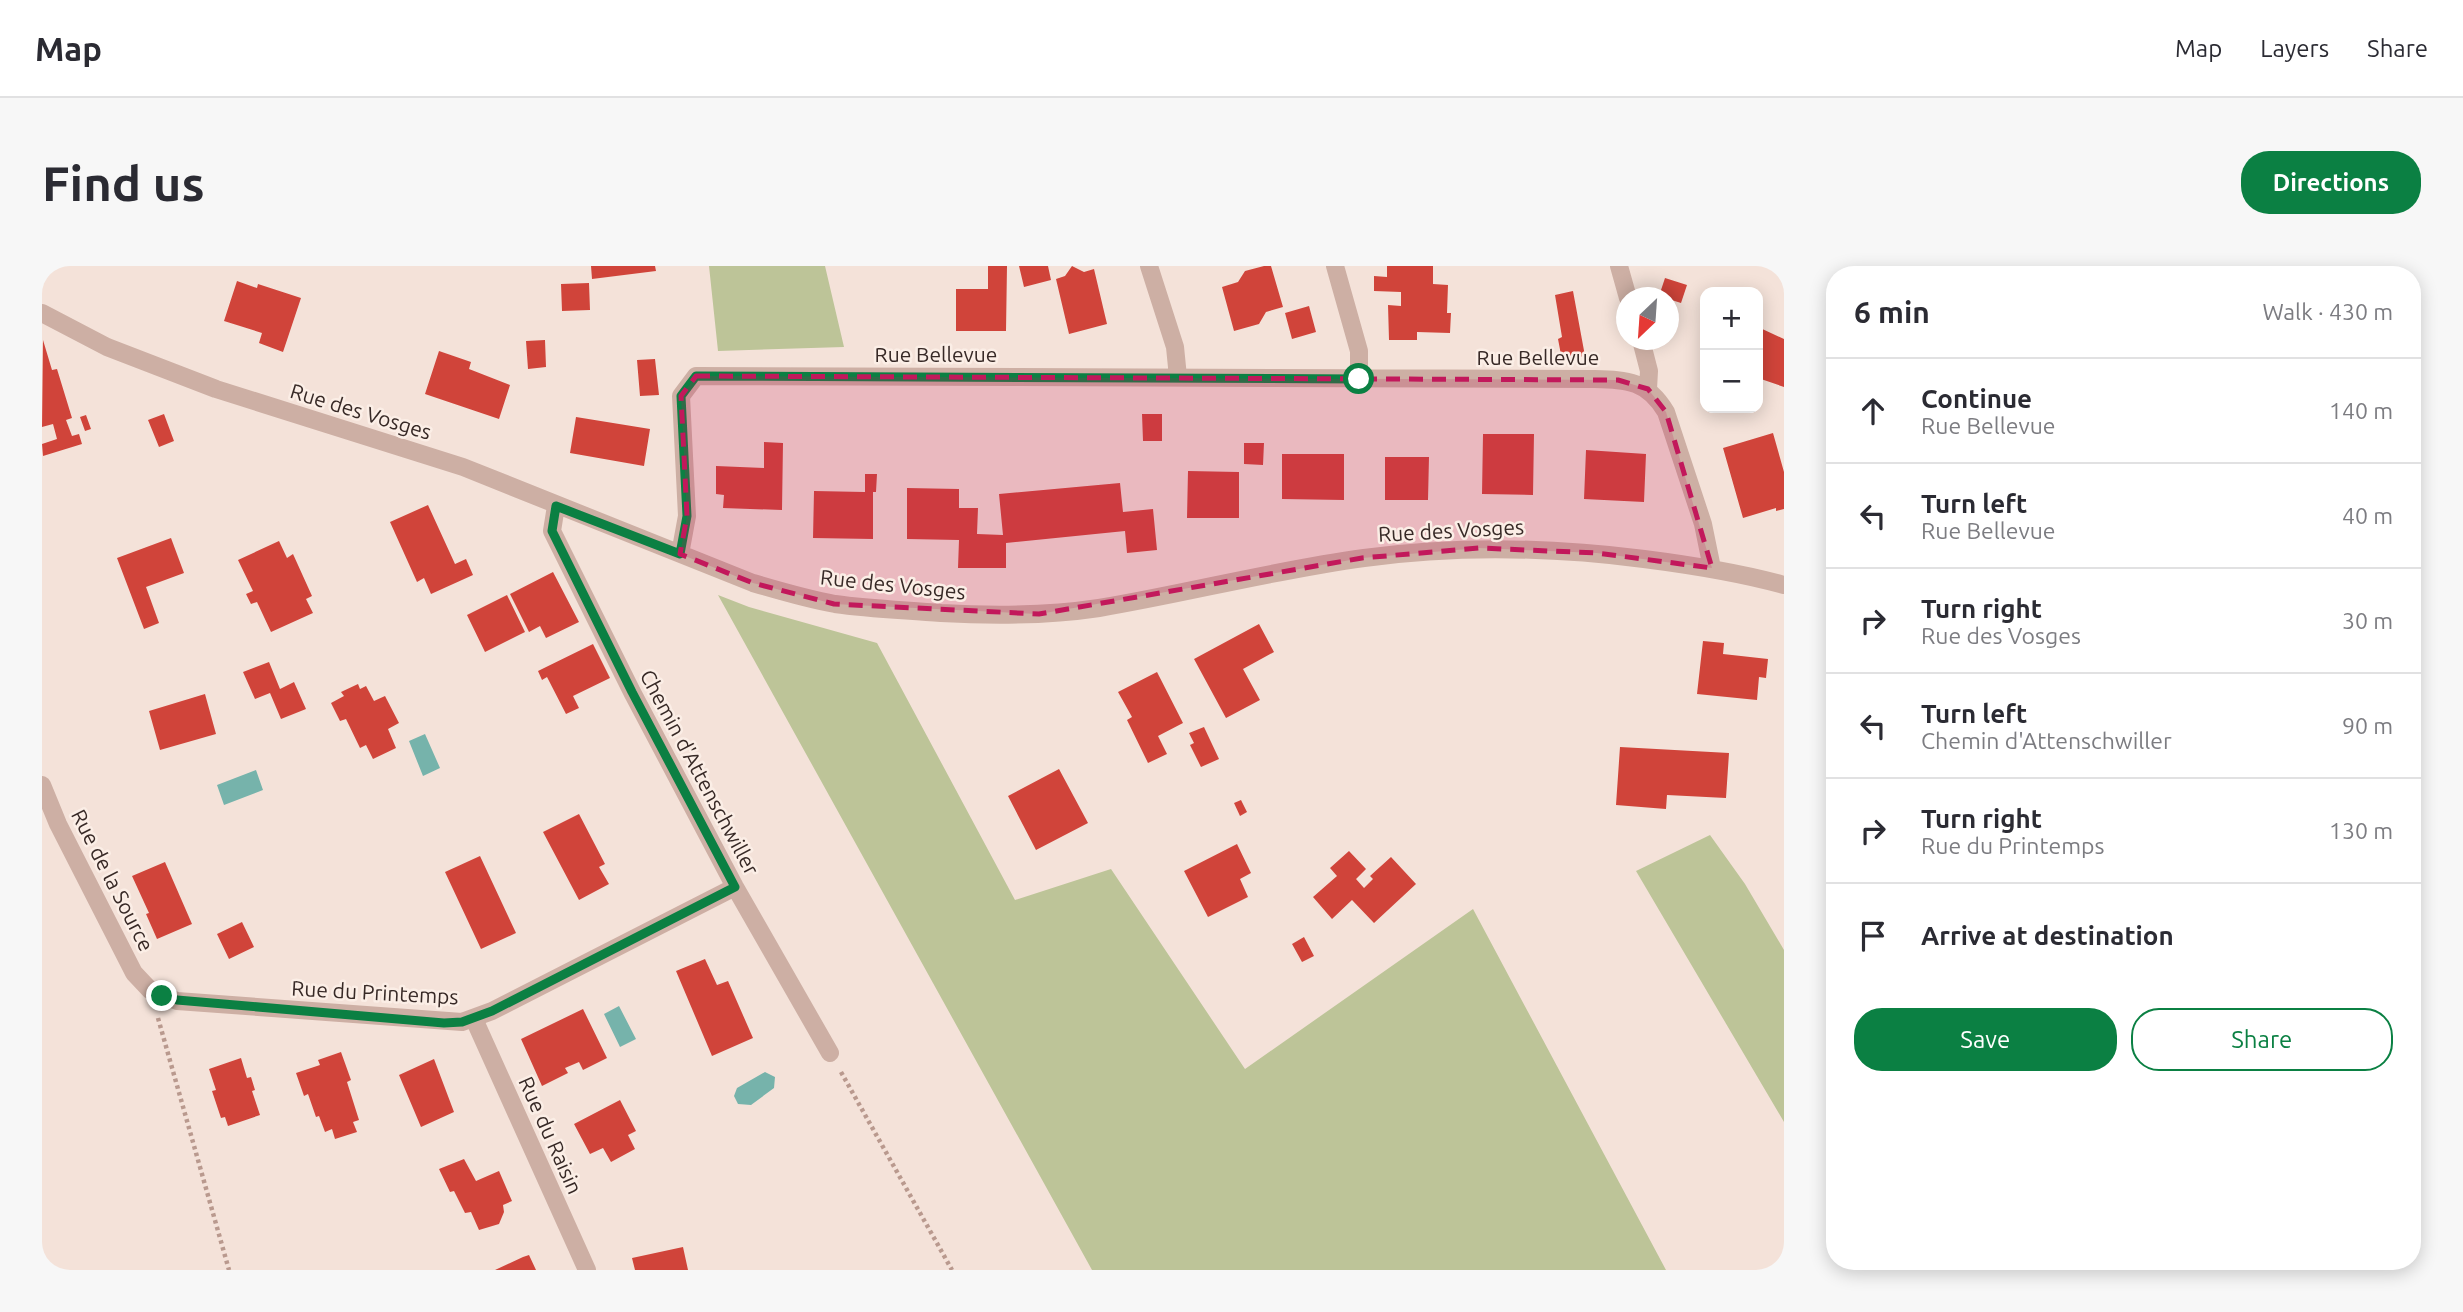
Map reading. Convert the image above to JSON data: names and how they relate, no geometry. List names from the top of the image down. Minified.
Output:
{"streets":{"street":["Rue Bellevue","Rue des Vosges","Chemin d'Attenschwiller","Rue de la Source","Rue du Printemps","Rue du Raisin"]},"crossings":[["Rue Bellevue","Rue des Vosges"],["Rue des Vosges","Chemin d'Attenschwiller"],["Chemin d'Attenschwiller","Rue du Printemps"],["Rue de la Source","Rue du Printemps"],["Rue du Printemps","Rue du Raisin"]],"north":"bottom left","page":{"header":"Map","nav":["Map","Layers","Share"],"buttons":["Directions",["Save","Share"]],"title":"Find us","heading":["6 min","Walk · 430 m"],"map_buttons":["+","−"],"list":[["Continue","Rue Bellevue","140 m"],["Turn left","Rue Bellevue","40 m"],["Turn right","Rue des Vosges","30 m"],["Turn left","Chemin d'Attenschwiller","90 m"],["Turn right","Rue du Printemps","130 m"],"Arrive at destination"]}}
